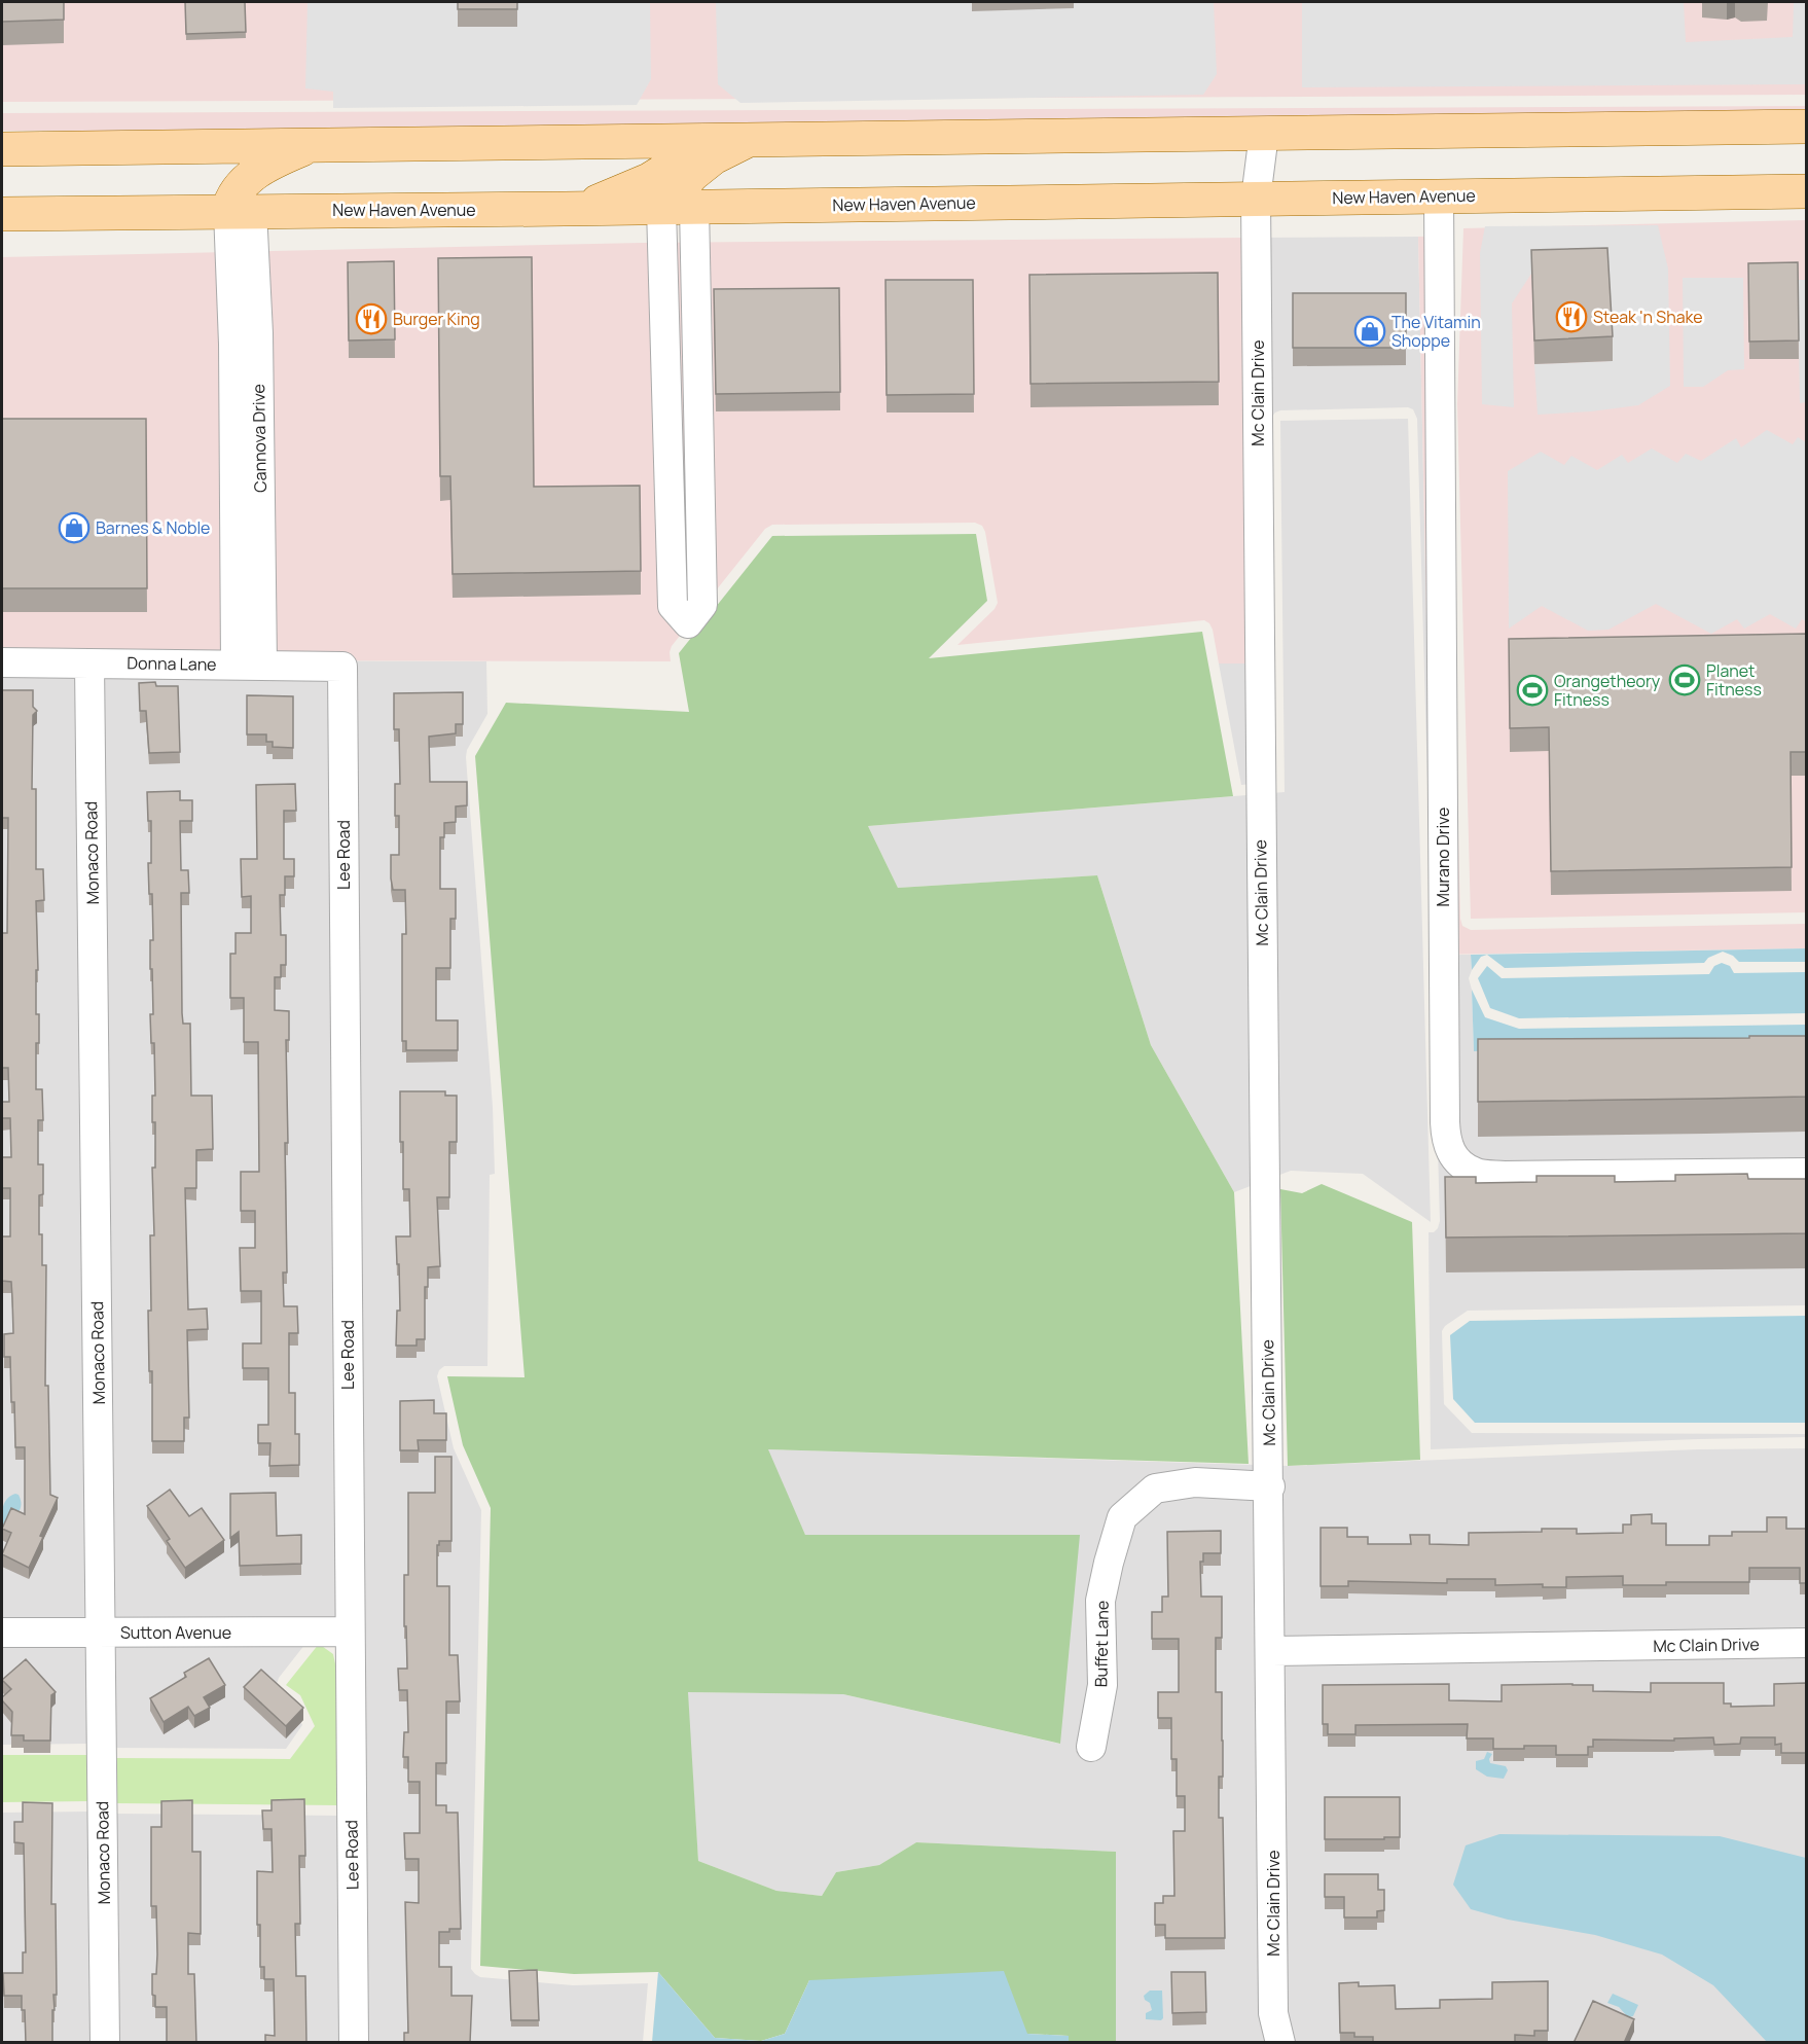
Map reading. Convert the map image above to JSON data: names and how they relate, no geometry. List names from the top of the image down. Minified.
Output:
{"streets":{"main road":["New Haven Avenue"],"street":["Mc Clain Drive","Cannova Drive","Donna Lane","Monaco Road","Lee Road","Murano Drive","Sutton Avenue","Buffet Lane"]},"crossings":[["New Haven Avenue","Mc Clain Drive"],["New Haven Avenue","Cannova Drive"],["New Haven Avenue","Murano Drive"],["Mc Clain Drive","Buffet Lane"],["Cannova Drive","Donna Lane"],["Donna Lane","Monaco Road"],["Donna Lane","Lee Road"],["Monaco Road","Sutton Avenue"],["Lee Road","Sutton Avenue"]],"places":{"restaurant":["Steak 'n Shake","Burger King"],"shop":["The Vitamin Shoppe","Barnes & Noble"],"sports":["Planet Fitness","Orangetheory Fitness"]}}
